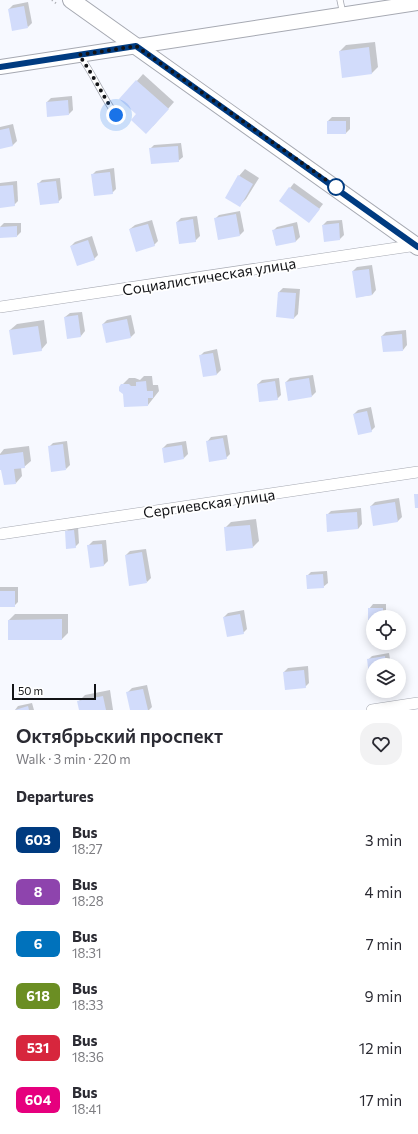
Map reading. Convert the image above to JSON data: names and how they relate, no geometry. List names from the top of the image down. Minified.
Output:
{"streets":{"street":["Социалистическая улица","Сергиевская улица"]},"lines":["bus line 603"],"scale_bar":"50 m","page":{"scale":"50 m","heading":[["Октябрьский проспект","Walk · 3 min · 220 m"],"Departures"],"list":[{"mark":"603","name":"Bus","note":"18:27","value":"3 min"},{"mark":"8","name":"Bus","note":"18:28","value":"4 min"},{"mark":"6","name":"Bus","note":"18:31","value":"7 min"},{"mark":"618","name":"Bus","note":"18:33","value":"9 min"},{"mark":"531","name":"Bus","note":"18:36","value":"12 min"},{"mark":"604","name":"Bus","note":"18:41","value":"17 min"}]}}
